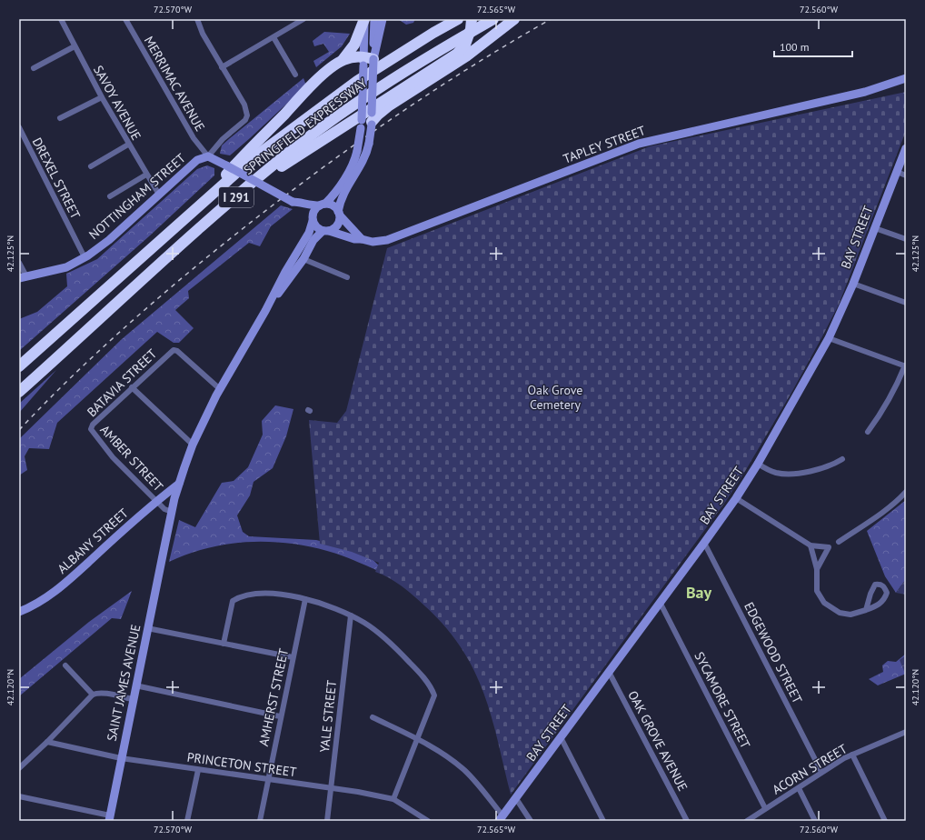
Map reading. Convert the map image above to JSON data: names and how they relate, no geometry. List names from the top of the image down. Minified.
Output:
{"streets":{"highway":["SPRINGFIELD EXPRESSWAY","I 291"],"main road":["TAPLEY STREET","NOTTINGHAM STREET","BAY STREET","ALBANY STREET","SAINT JAMES AVENUE"],"street":["MERRIMAC AVENUE","SAVOY AVENUE","DREXEL STREET","BATAVIA STREET","AMBER STREET","EDGEWOOD STREET","AMHERST STREET","SYCAMORE STREET","YALE STREET","OAK GROVE AVENUE","PRINCETON STREET","ACORN STREET"]},"crossings":[["MERRIMAC AVENUE","NOTTINGHAM STREET"],["SAVOY AVENUE","NOTTINGHAM STREET"],["DREXEL STREET","NOTTINGHAM STREET"],["BAY STREET","EDGEWOOD STREET"],["BAY STREET","SYCAMORE STREET"],["BAY STREET","OAK GROVE AVENUE"],["BATAVIA STREET","AMBER STREET"],["BATAVIA STREET","SAINT JAMES AVENUE"],["AMBER STREET","ALBANY STREET"],["AMBER STREET","SAINT JAMES AVENUE"],["ALBANY STREET","SAINT JAMES AVENUE"],["EDGEWOOD STREET","ACORN STREET"],["SAINT JAMES AVENUE","PRINCETON STREET"],["AMHERST STREET","PRINCETON STREET"],["SYCAMORE STREET","ACORN STREET"],["YALE STREET","PRINCETON STREET"]],"districts":["Bay"],"parks":["Oak Grove Cemetery"],"scale_bar":"100 m","coordinates":["72.570°W","72.565°W","72.560°W","42.125°N","42.120°N"]}
